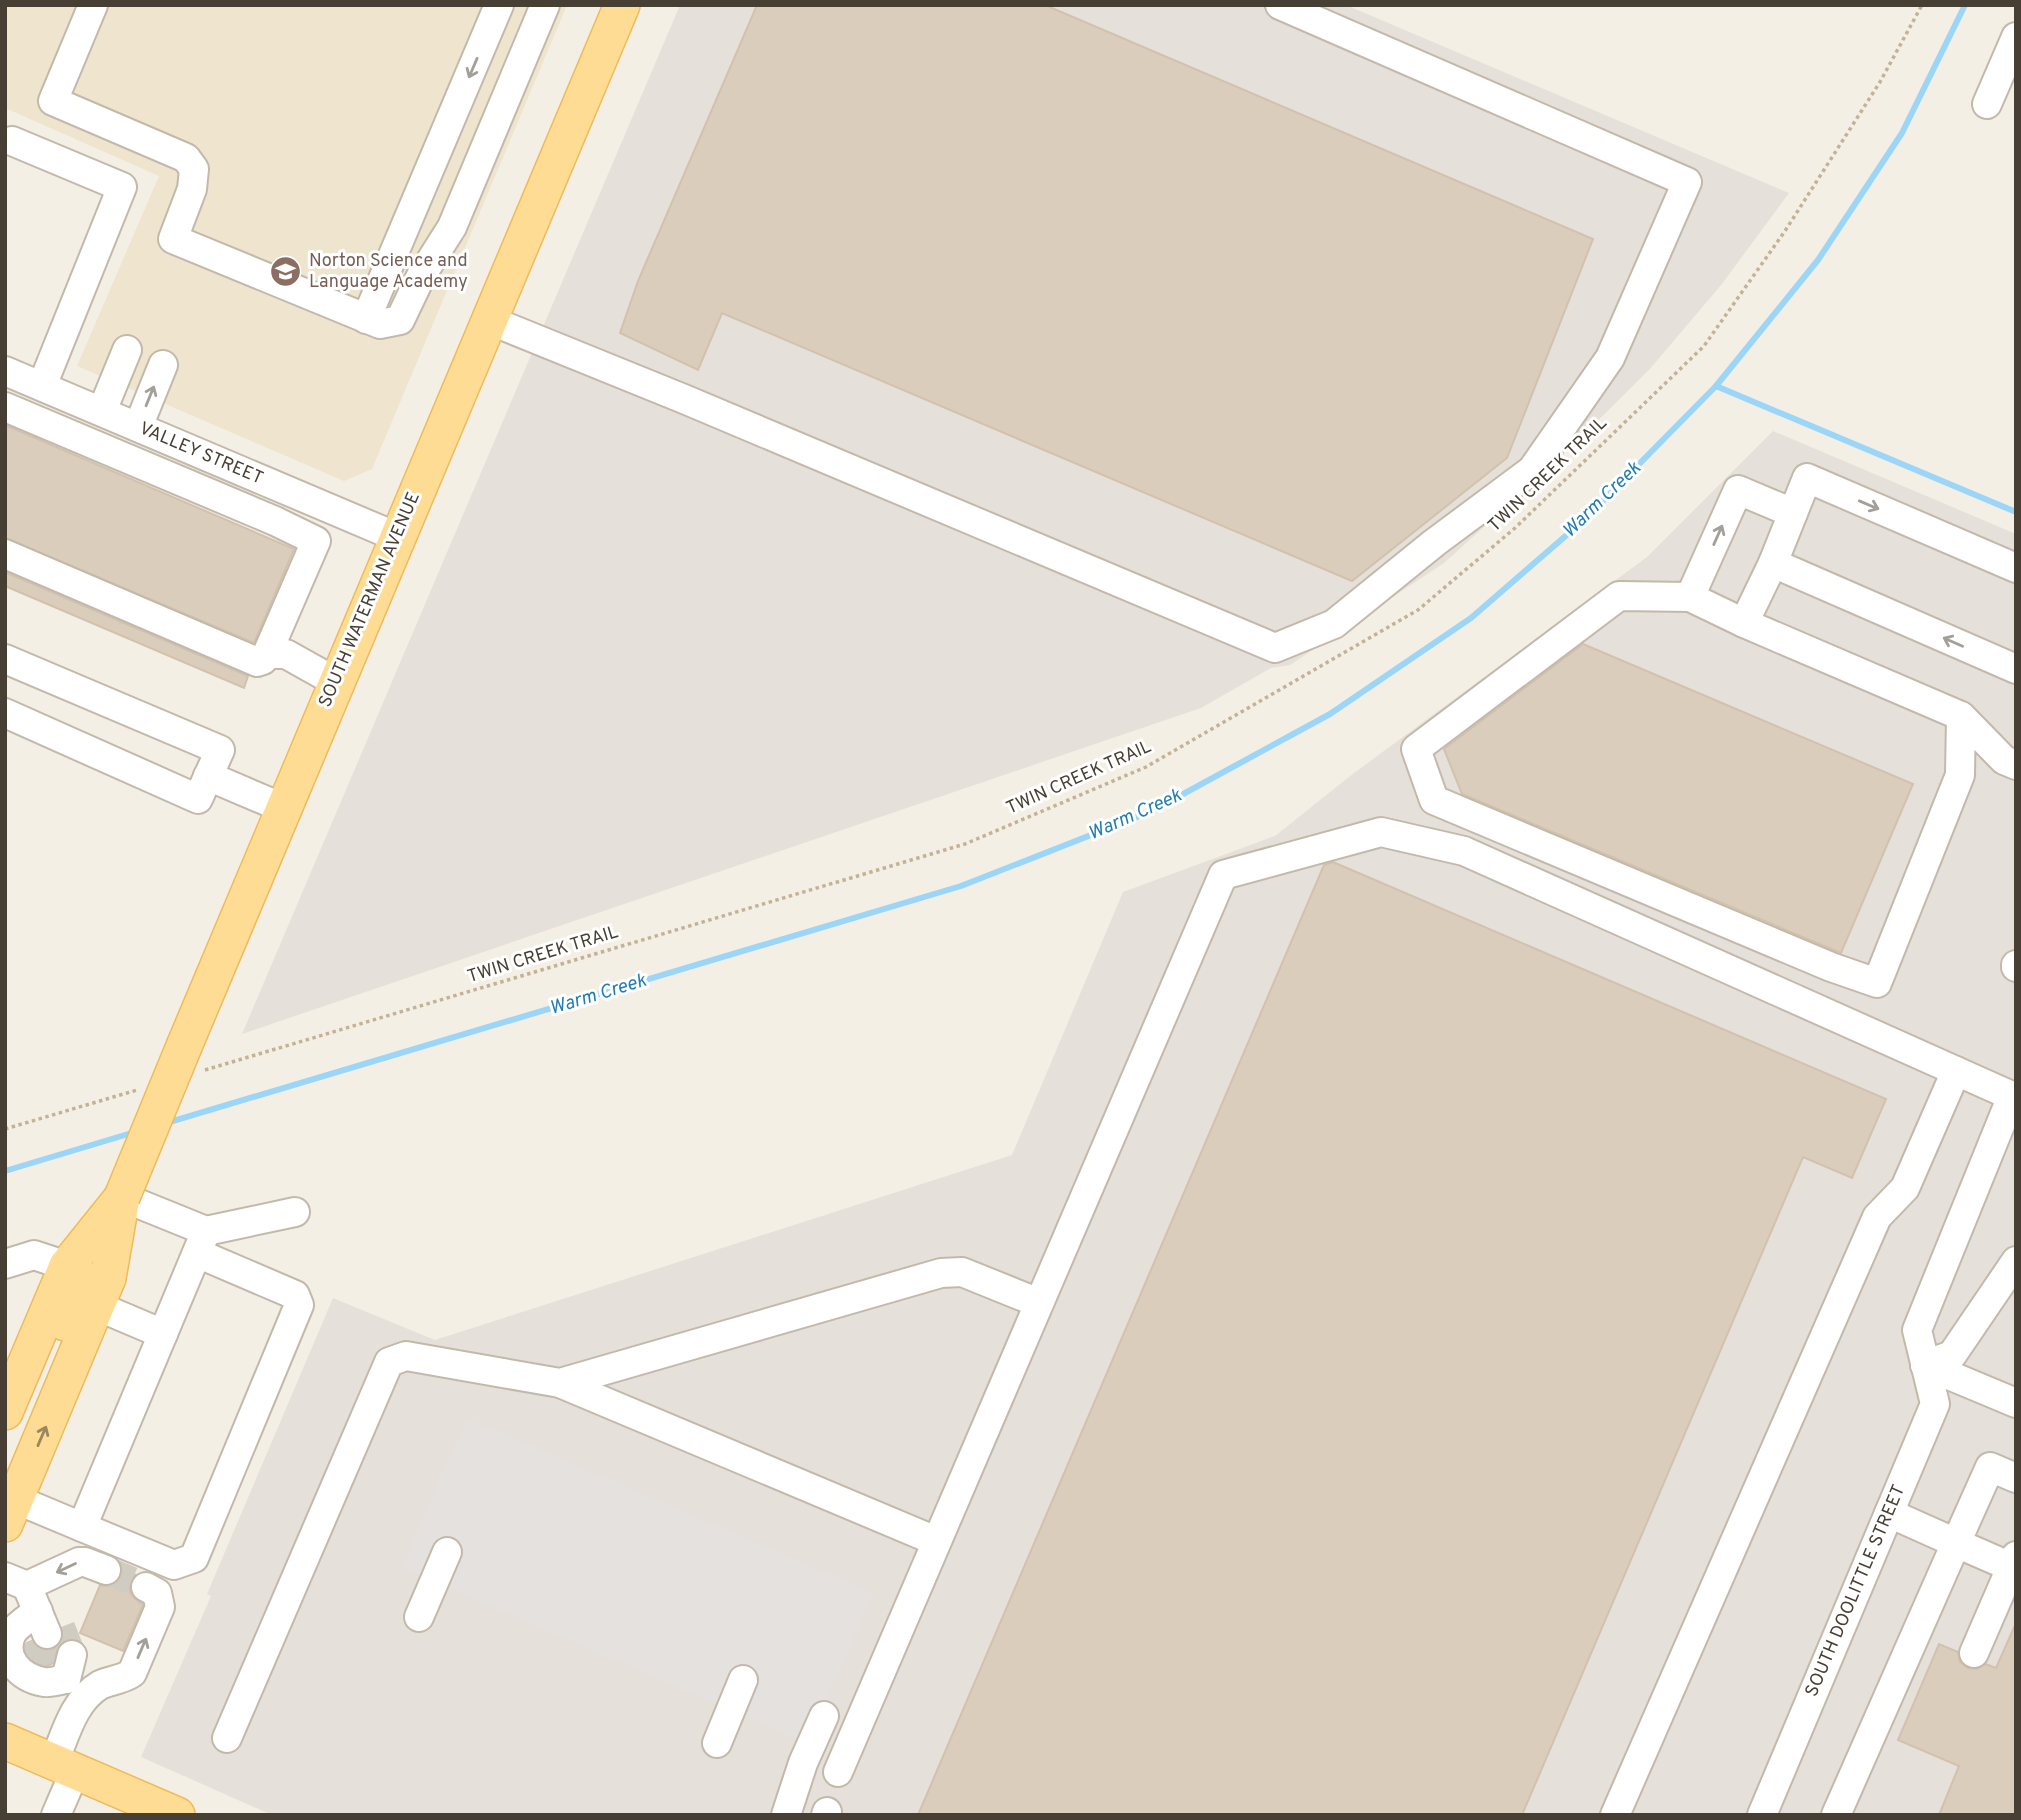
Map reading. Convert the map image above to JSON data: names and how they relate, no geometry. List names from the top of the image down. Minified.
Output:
{"streets":{"main road":["SOUTH WATERMAN AVENUE"],"street":["VALLEY STREET","SOUTH DOOLITTLE STREET"],"path":["TWIN CREEK TRAIL"]},"crossings":[["VALLEY STREET","SOUTH WATERMAN AVENUE"],["TWIN CREEK TRAIL","SOUTH WATERMAN AVENUE"]],"water":["Warm Creek"],"places":{"school or university":["Norton Science and Language Academy"]}}
